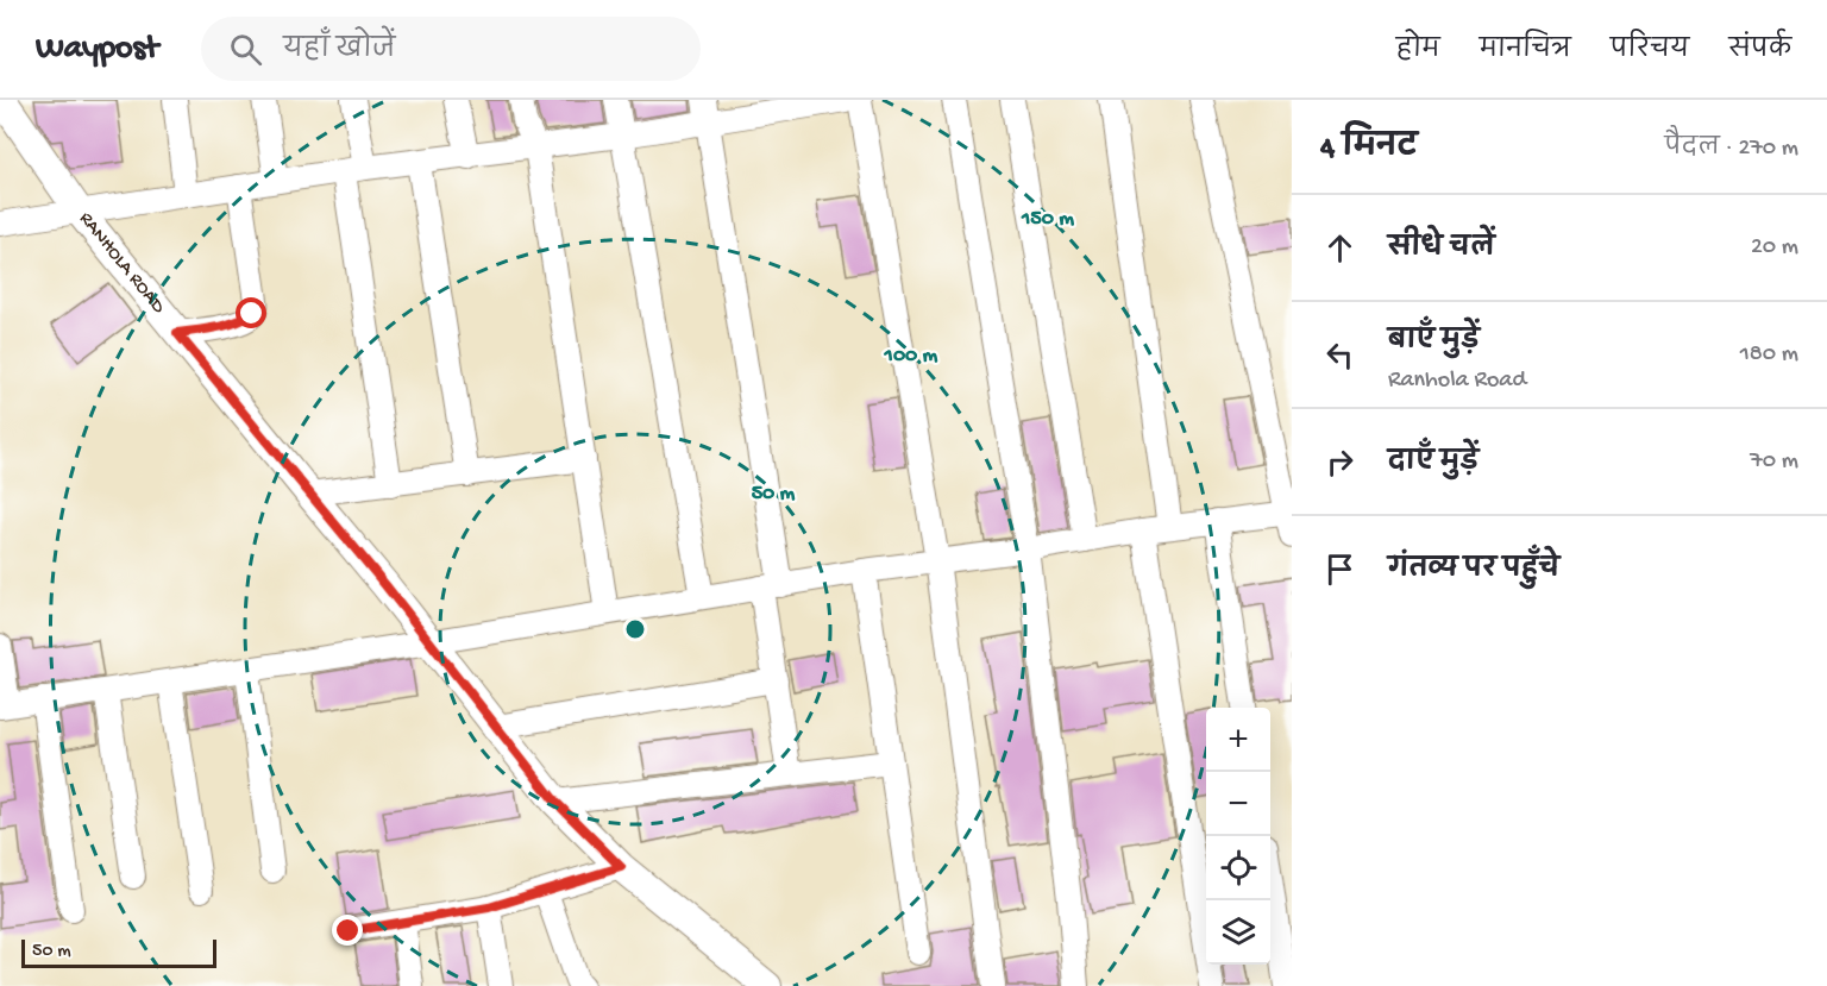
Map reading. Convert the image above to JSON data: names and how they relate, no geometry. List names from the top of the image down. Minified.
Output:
{"streets":{"street":["RANHOLA ROAD"]},"scale_bar":"50 m","page":{"header":"Waypost","search":"यहाँ खोजें","nav":["होम","मानचित्र","परिचय","संपर्क"],"heading":["4 मिनट","पैदल · 270 m"],"list":[["सीधे चलें","20 m"],["बाएँ मुड़ें","Ranhola Road","180 m"],["दाएँ मुड़ें","70 m"],"गंतव्य पर पहुँचे"],"map_buttons":["+","−"],"scale":"50 m"},"rings":["150 m","100 m","50 m"]}
